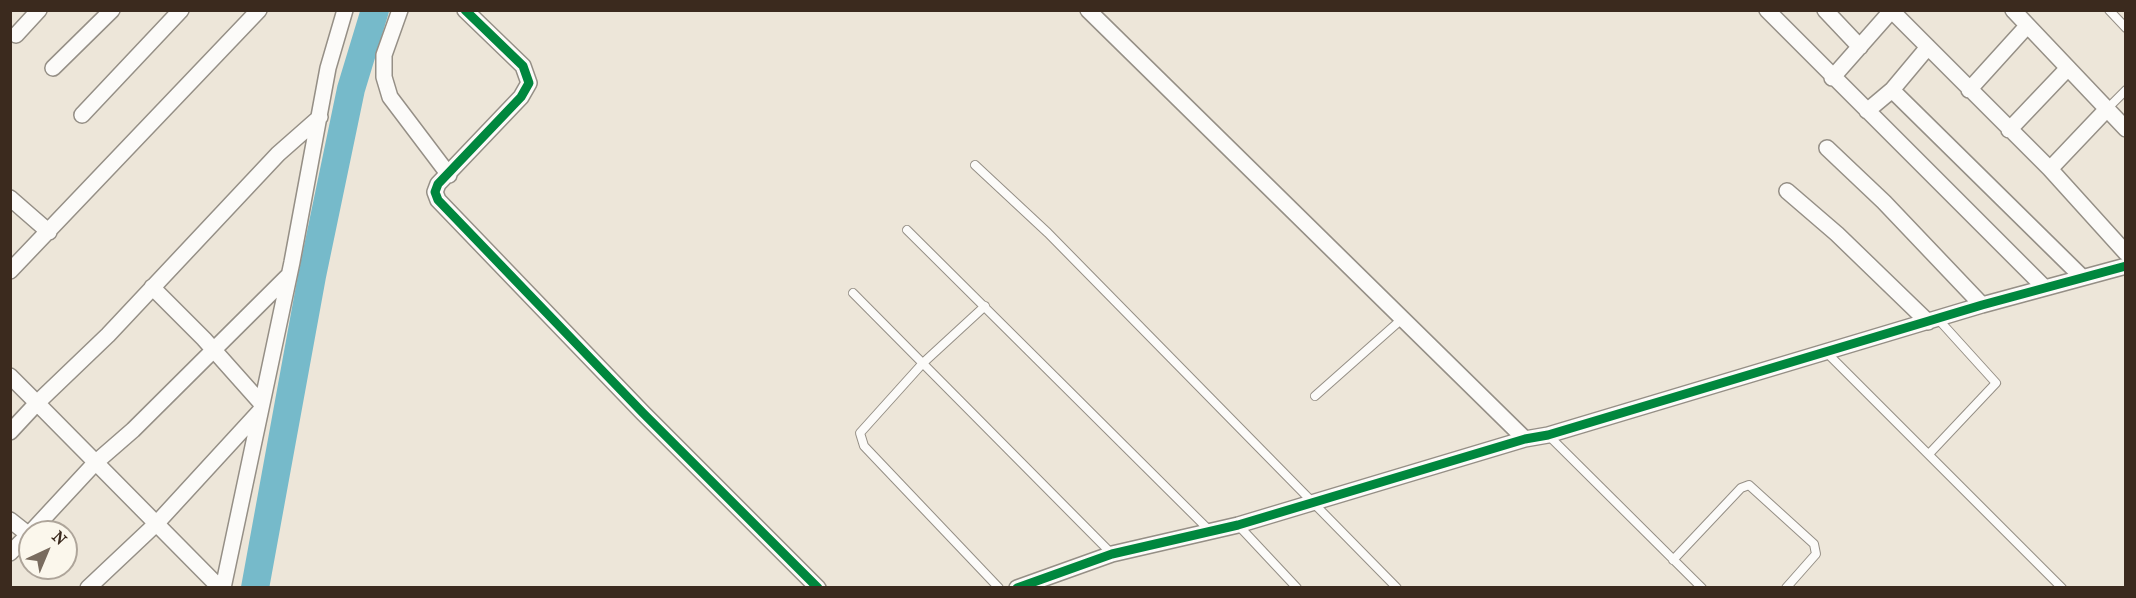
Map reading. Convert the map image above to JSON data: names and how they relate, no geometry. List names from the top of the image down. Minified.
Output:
{"north":"top right"}
